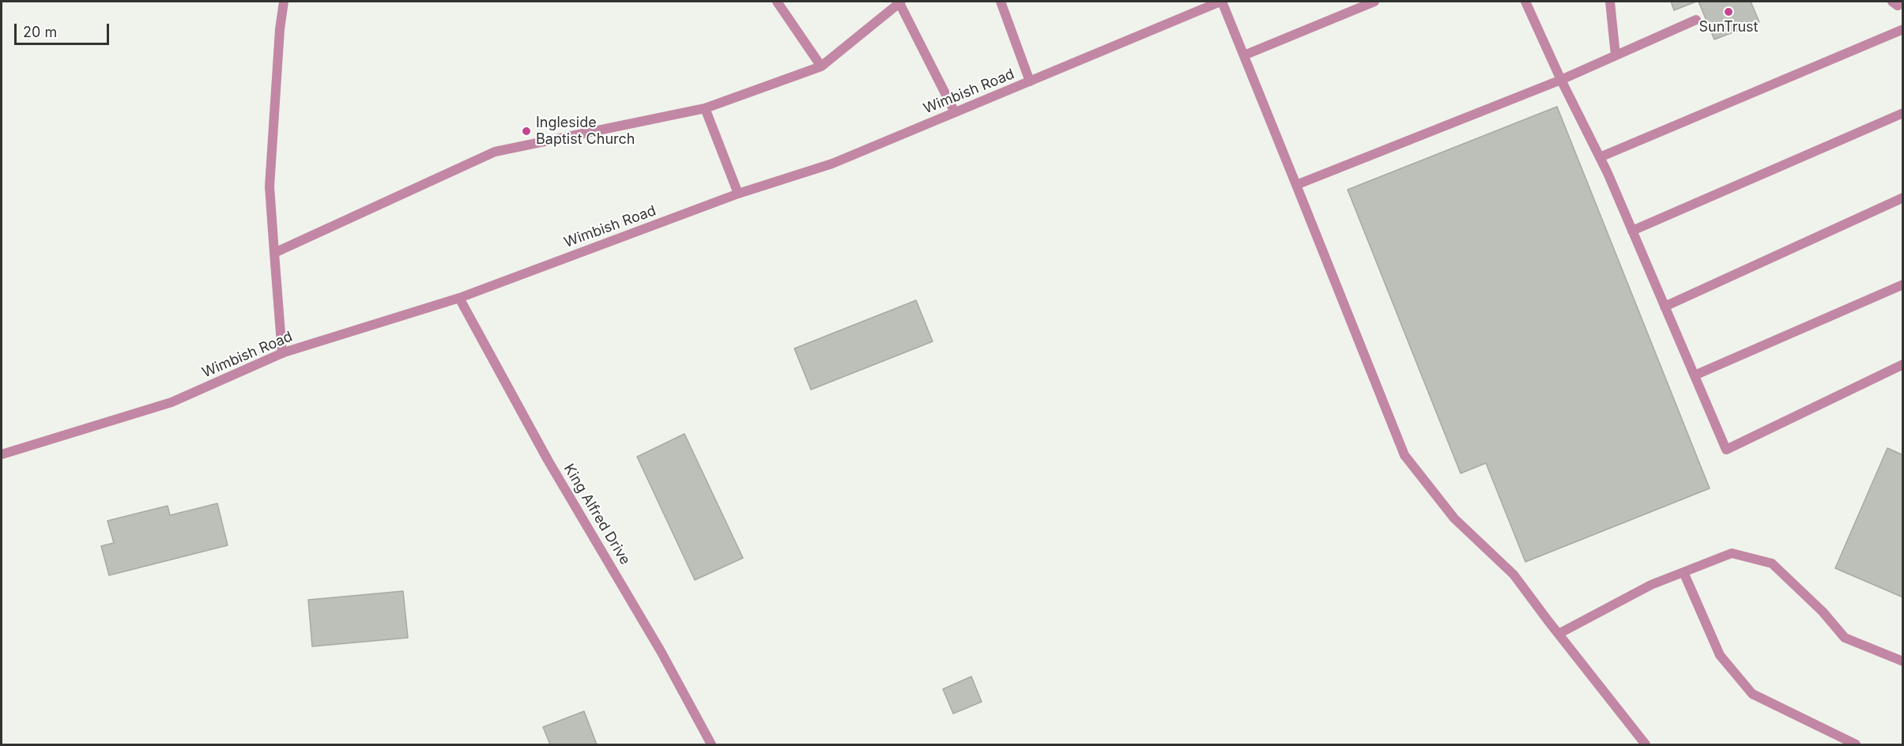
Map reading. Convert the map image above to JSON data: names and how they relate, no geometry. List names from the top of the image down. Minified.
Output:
{"streets":{"street":["Wimbish Road","King Alfred Drive"]},"crossings":[["Wimbish Road","King Alfred Drive"]],"places":["SunTrust","Ingleside Baptist Church"],"scale_bar":"20 m"}
